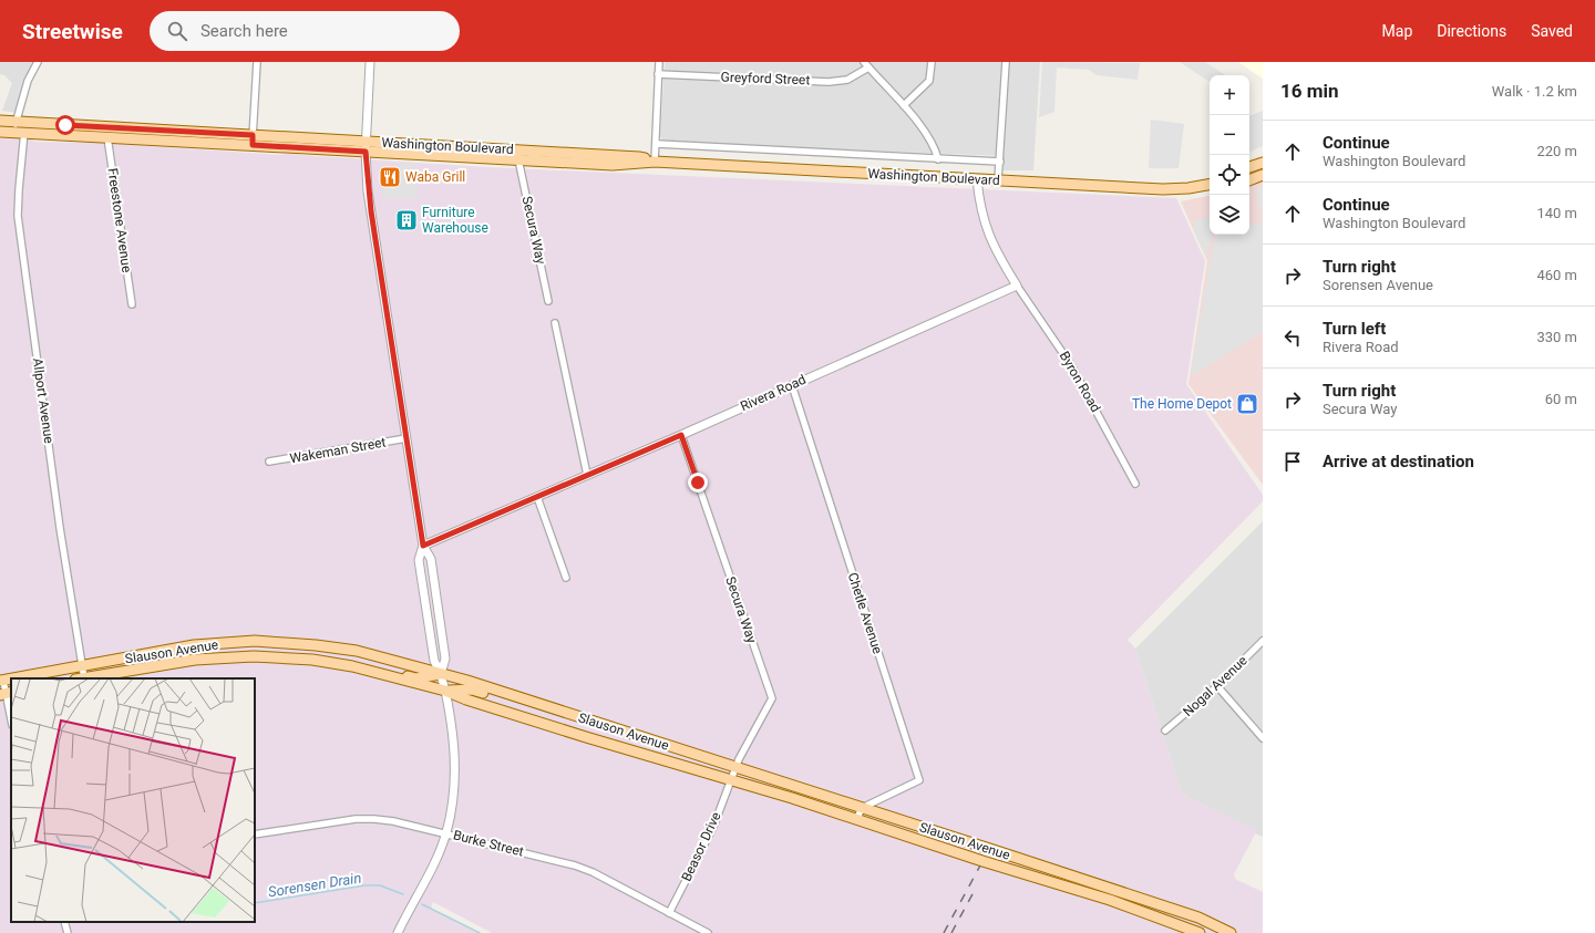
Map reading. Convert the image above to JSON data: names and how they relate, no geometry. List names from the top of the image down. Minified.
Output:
{"streets":{"main road":["Washington Boulevard","Slauson Avenue"],"street":["Greyford Street","Freestone Avenue","Secura Way","Byron Road","Rivera Road","Allport Avenue","Wakeman Street","Chetle Avenue","Nogal Avenue","Burke Street","Beasor Drive"]},"crossings":[["Washington Boulevard","Freestone Avenue"],["Washington Boulevard","Secura Way"],["Washington Boulevard","Allport Avenue"],["Secura Way","Rivera Road"],["Secura Way","Slauson Avenue"],["Secura Way","Beasor Drive"],["Byron Road","Rivera Road"],["Rivera Road","Chetle Avenue"],["Allport Avenue","Slauson Avenue"],["Chetle Avenue","Slauson Avenue"],["Slauson Avenue","Beasor Drive"],["Burke Street","Beasor Drive"]],"water":["Sorensen Drain"],"places":{"restaurant":["Waba Grill"],"building":["Furniture Warehouse"],"shop":["The Home Depot"]},"page":{"header":"Streetwise","search":"Search here","nav":["Map","Directions","Saved"],"heading":["16 min","Walk · 1.2 km"],"map_buttons":["+","−"],"list":[["Continue","Washington Boulevard","220 m"],["Continue","Washington Boulevard","140 m"],["Turn right","Sorensen Avenue","460 m"],["Turn left","Rivera Road","330 m"],["Turn right","Secura Way","60 m"],"Arrive at destination"]}}
